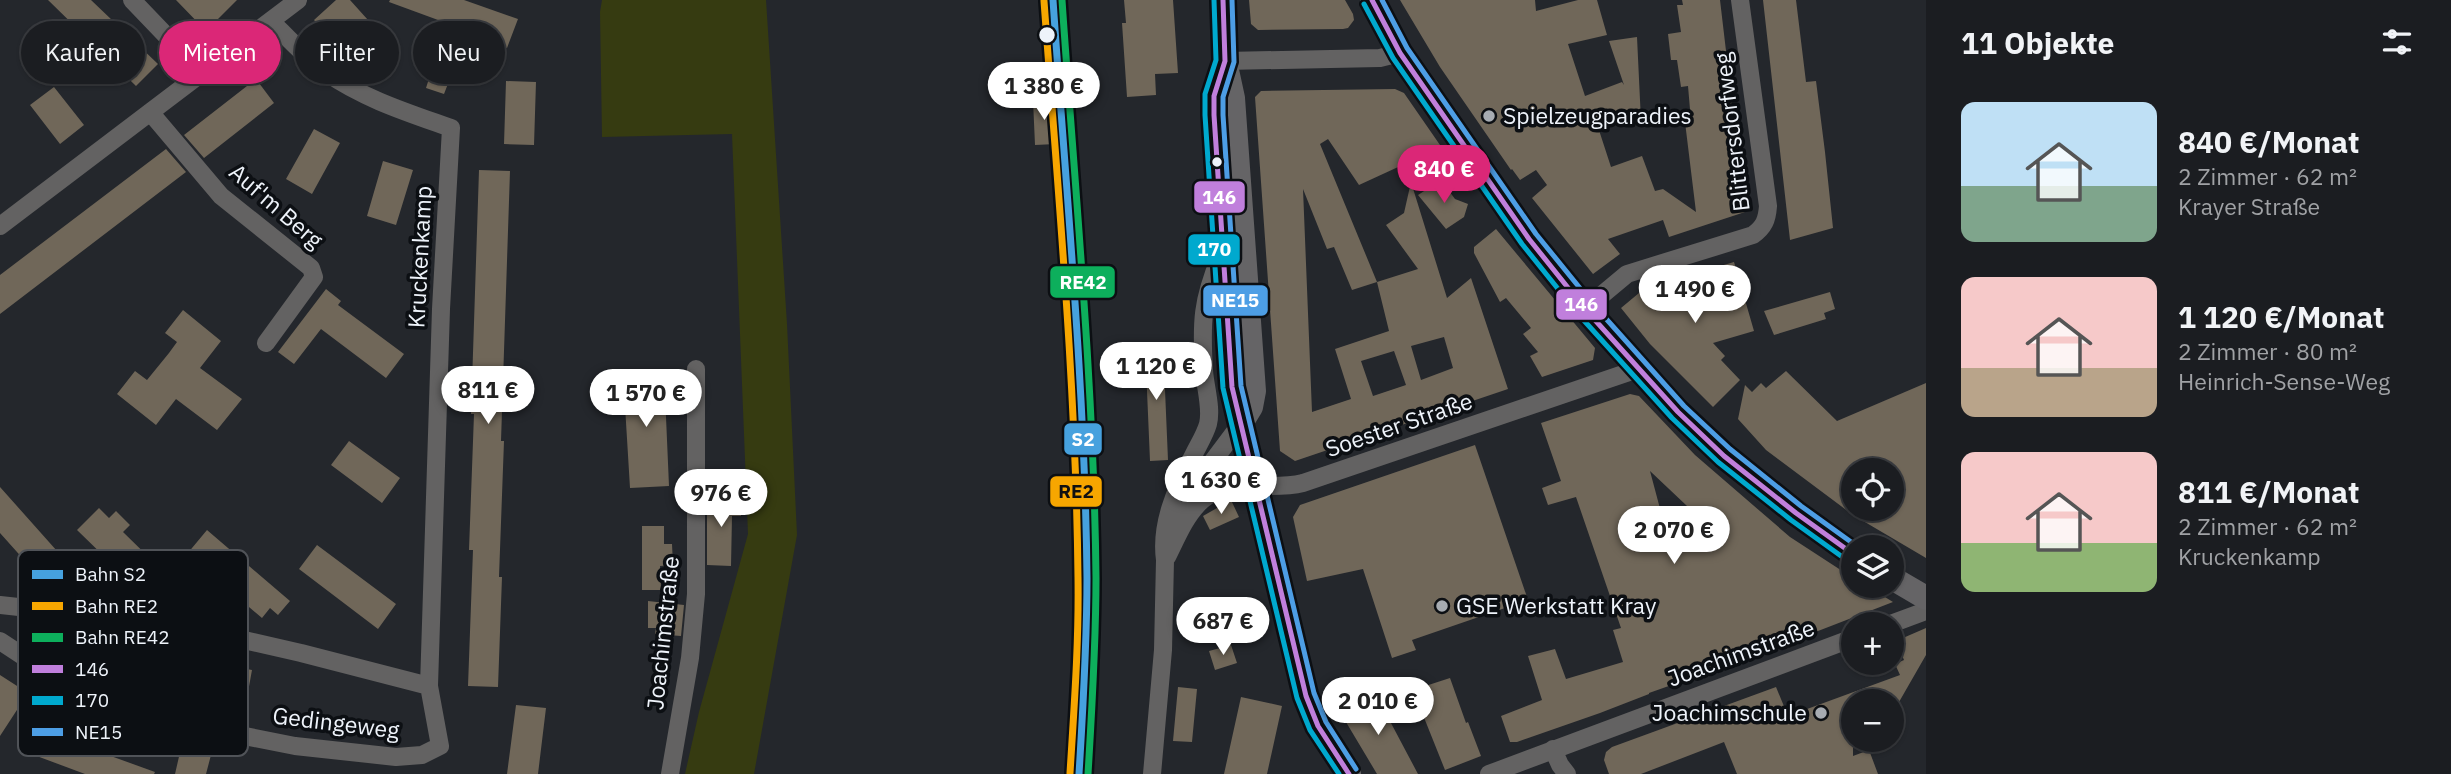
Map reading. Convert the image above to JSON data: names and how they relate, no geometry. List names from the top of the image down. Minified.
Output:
{"streets":{"street":["Blittersdorfweg","Auf'm Berg","Kruckenkamp","Soester Straße","Joachimstraße","Gedingeweg"]},"crossings":[["Kruckenkamp","Gedingeweg"]],"places":["Spielzeugparadies","GSE Werkstatt Kray","Joachimschule"],"lines":["rail line S2","rail line RE42","transit line 146","transit line 170","transit line NE15","rail line RE2"],"legend":["Bahn S2","Bahn RE2","Bahn RE42","146","170","NE15"],"page":{"heading":"11 Objekte","chip":["Kaufen","Mieten","Filter","Neu"],"price":["1 380 €","840 €","1 490 €","1 120 €","811 €","1 570 €","1 630 €","976 €","2 070 €","687 €","2 010 €"],"list":[{"name":"840 €/Monat","note":"2 Zimmer · 62 m² · Krayer Straße"},{"name":"1 120 €/Monat","note":"2 Zimmer · 80 m² · Heinrich-Sense-Weg"},{"name":"811 €/Monat","note":"2 Zimmer · 62 m² · Kruckenkamp"}],"map_buttons":["+","−"]}}
